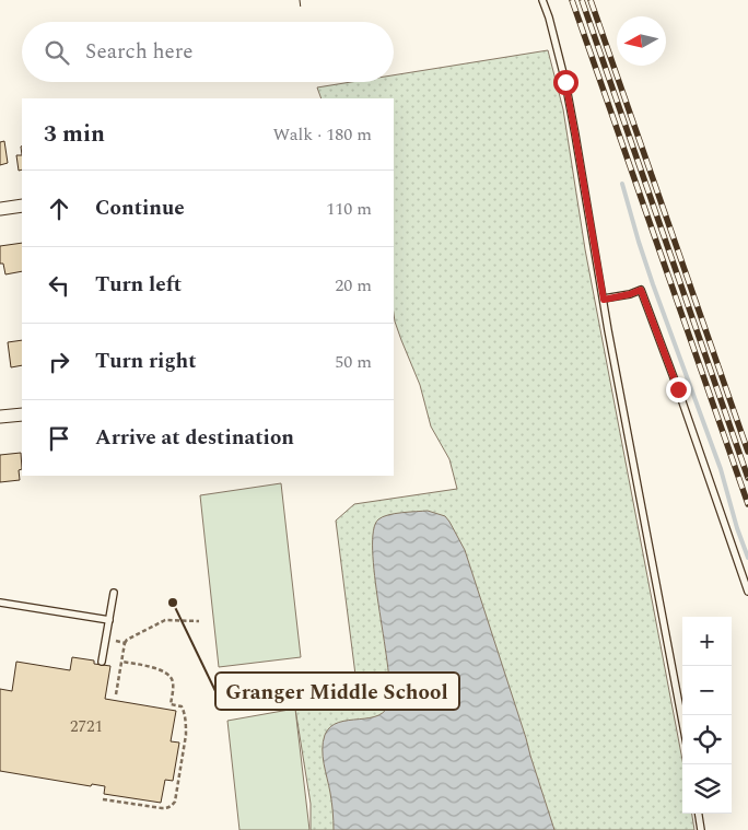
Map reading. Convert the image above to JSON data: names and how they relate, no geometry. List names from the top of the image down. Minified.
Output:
{"places":["Granger Middle School"],"house_numbers":["2721"],"north":"left","page":{"search":"Search here","heading":["3 min","Walk · 180 m"],"list":[["Continue","110 m"],["Turn left","20 m"],["Turn right","50 m"],"Arrive at destination"],"map_buttons":["+","−"]}}
